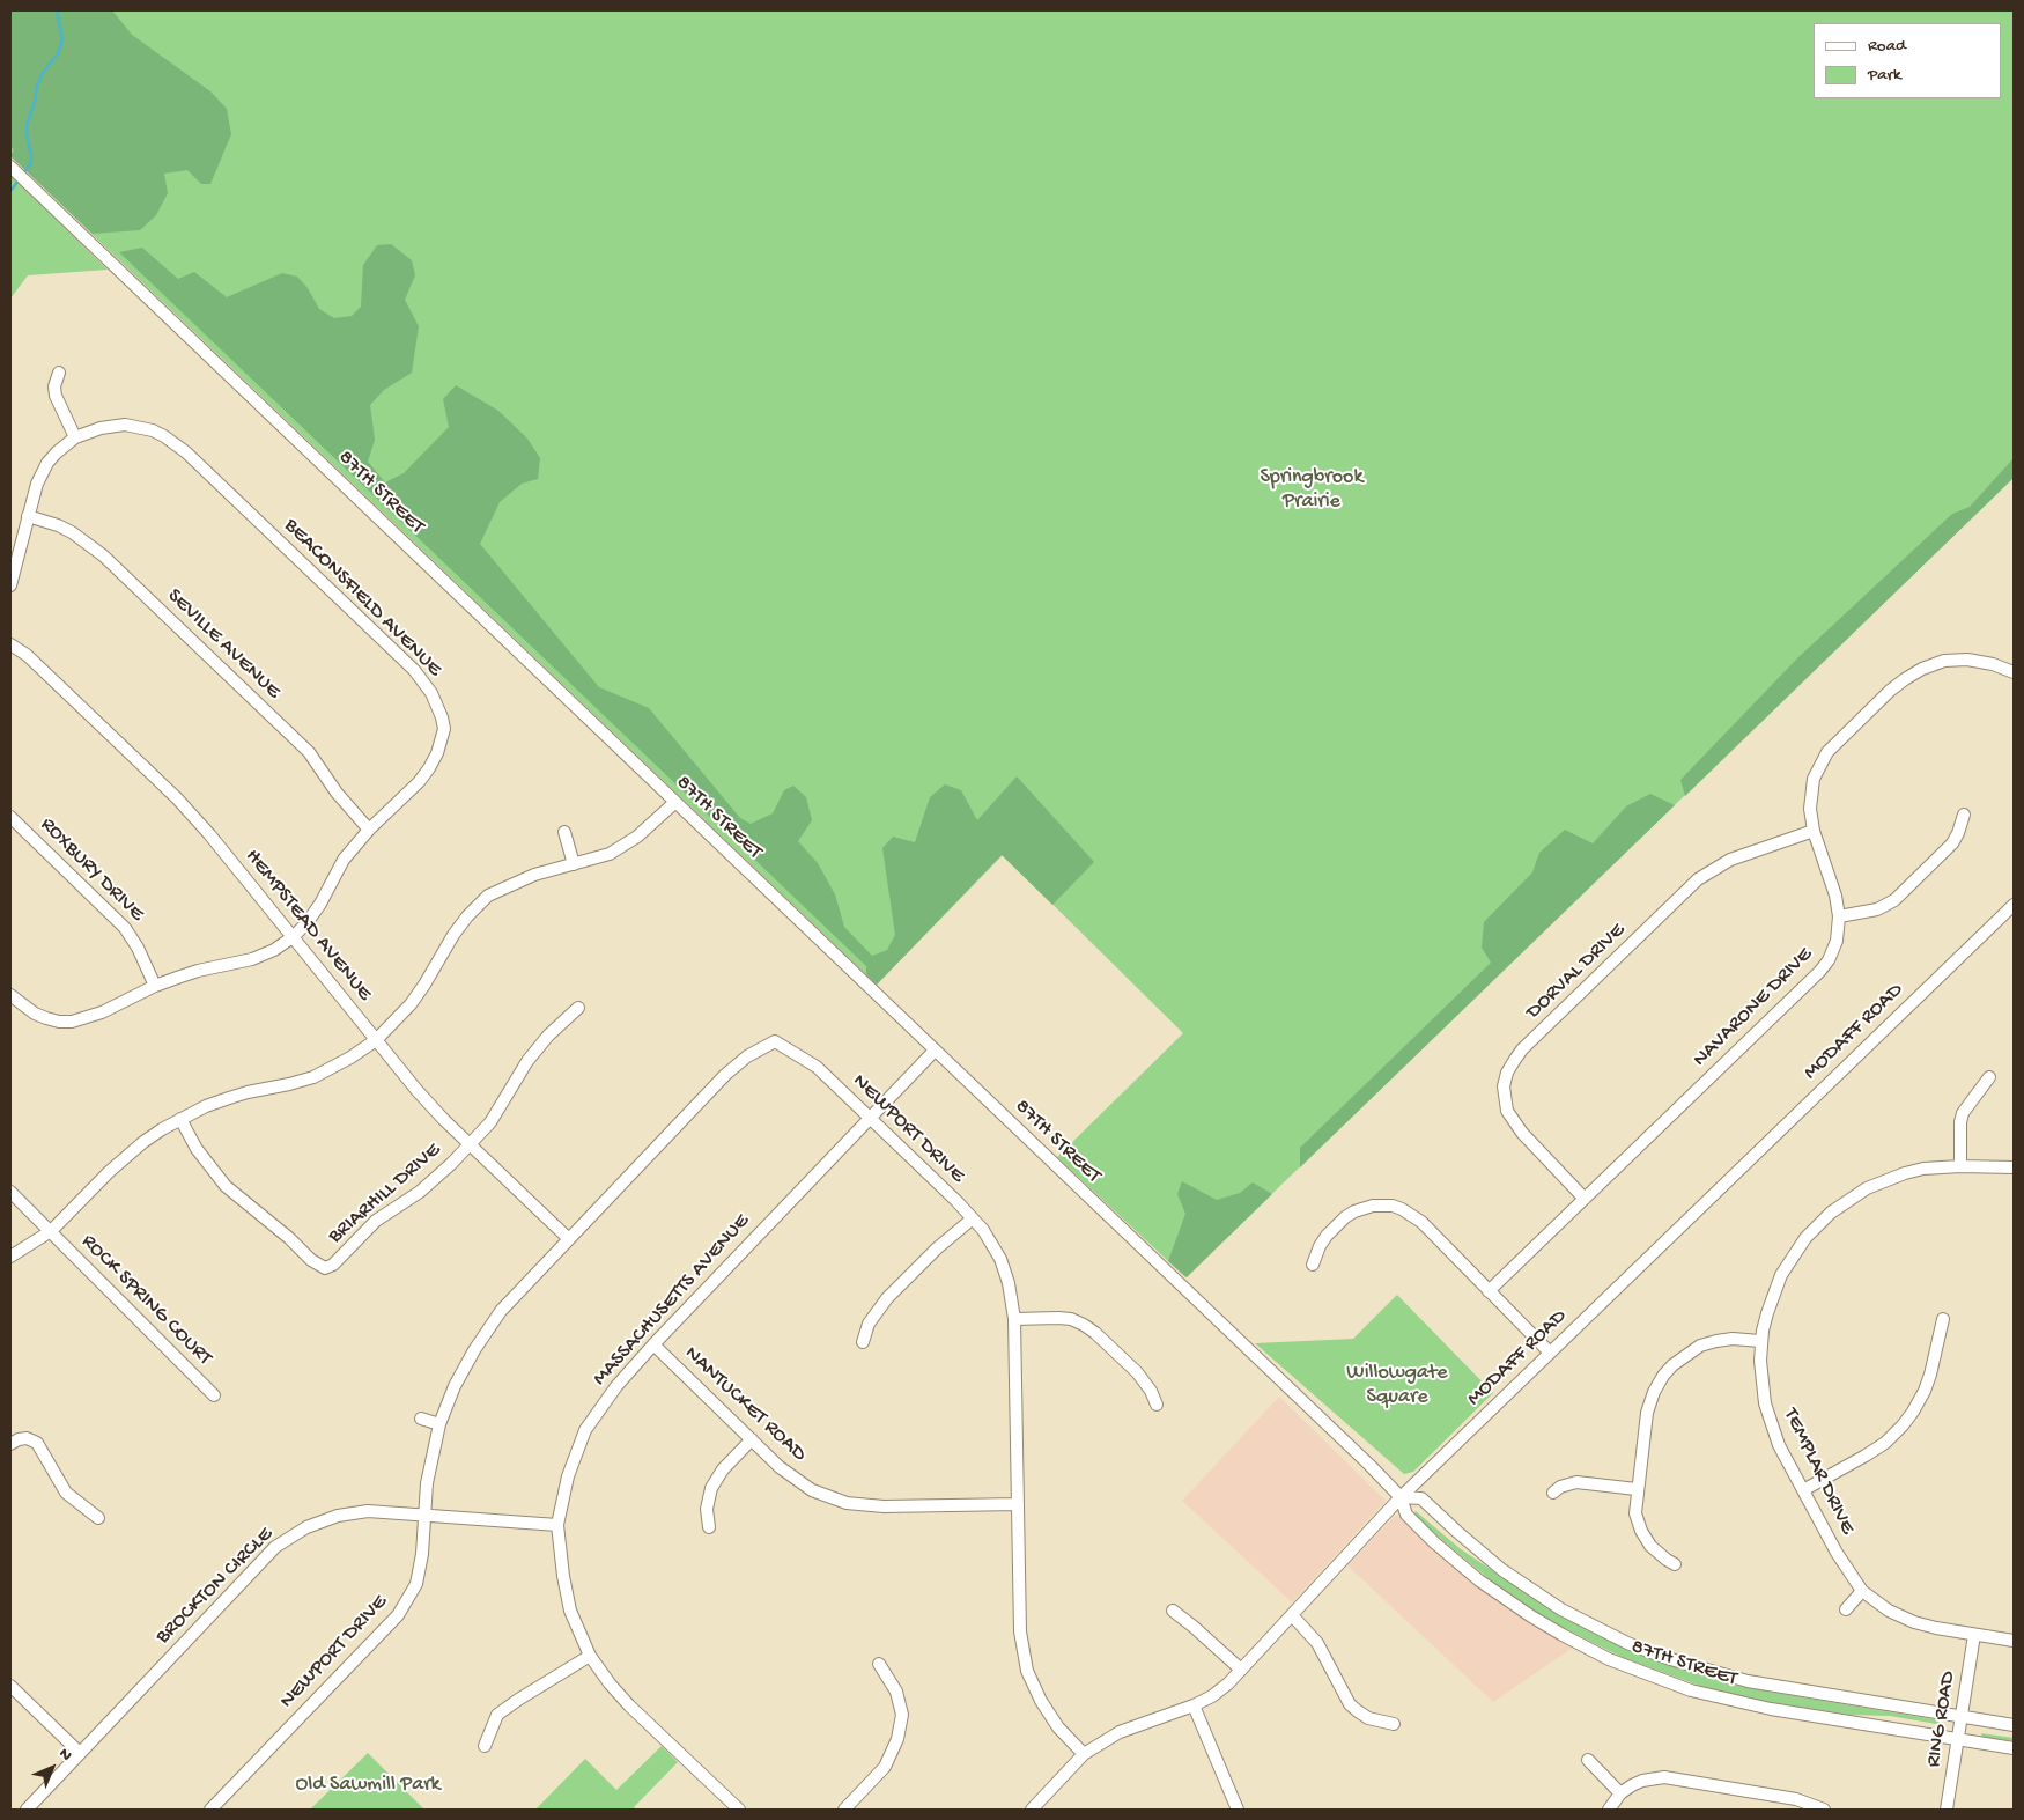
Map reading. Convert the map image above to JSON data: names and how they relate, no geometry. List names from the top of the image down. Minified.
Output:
{"streets":{"street":["87TH STREET","BEACONSFIELD AVENUE","SEVILLE AVENUE","ROXBURY DRIVE","HEMPSTEAD AVENUE","DORVAL DRIVE","NAVARONE DRIVE","MODAFF ROAD","NEWPORT DRIVE","BRIARHILL DRIVE","ROCK SPRING COURT","MASSACHUSETTS AVENUE","NANTUCKET ROAD","TEMPLAR DRIVE","BROCKTON CIRCLE","RING ROAD"]},"crossings":[["87TH STREET","MODAFF ROAD"],["87TH STREET","MASSACHUSETTS AVENUE"],["87TH STREET","RING ROAD"],["BEACONSFIELD AVENUE","SEVILLE AVENUE"],["BEACONSFIELD AVENUE","ROXBURY DRIVE"],["BEACONSFIELD AVENUE","HEMPSTEAD AVENUE"],["HEMPSTEAD AVENUE","NEWPORT DRIVE"],["HEMPSTEAD AVENUE","BRIARHILL DRIVE"],["DORVAL DRIVE","NAVARONE DRIVE"],["MODAFF ROAD","NEWPORT DRIVE"],["NEWPORT DRIVE","MASSACHUSETTS AVENUE"],["NEWPORT DRIVE","NANTUCKET ROAD"],["NEWPORT DRIVE","BROCKTON CIRCLE"],["MASSACHUSETTS AVENUE","NANTUCKET ROAD"],["MASSACHUSETTS AVENUE","BROCKTON CIRCLE"],["TEMPLAR DRIVE","RING ROAD"]],"parks":["Springbrook Prairie","Willowgate Square","Old Sawmill Park"],"legend":["Road","Park"],"north":"top right"}
